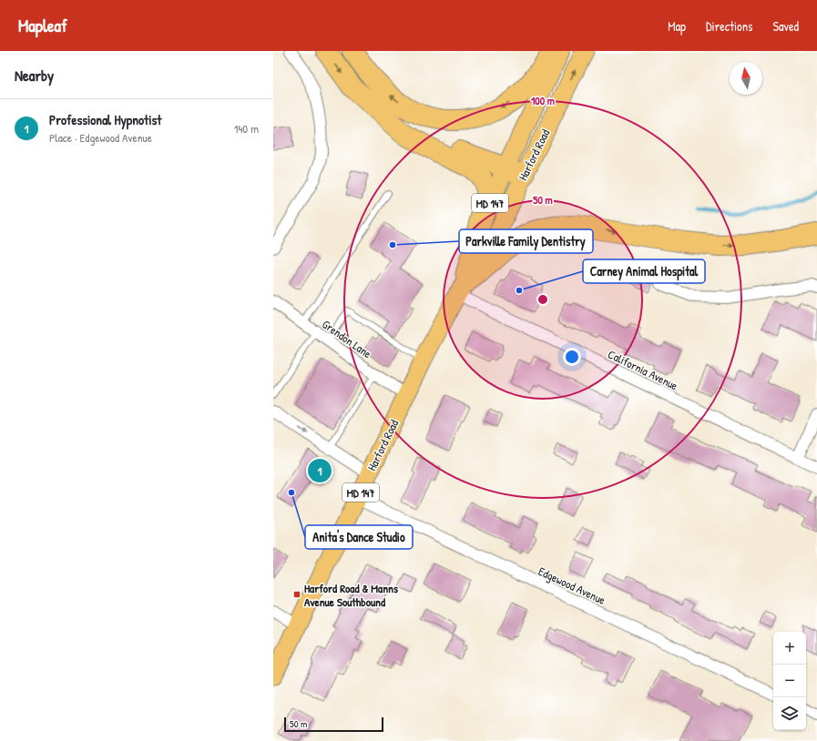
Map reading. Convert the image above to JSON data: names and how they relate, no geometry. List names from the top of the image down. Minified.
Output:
{"streets":{"main road":["Harford Road","MD 147"],"street":["Grendon Lane","California Avenue","Edgewood Avenue"]},"crossings":[["Harford Road","Grendon Lane"],["Harford Road","California Avenue"],["Harford Road","Edgewood Avenue"]],"places":{"other":["Parkville Family Dentistry","Carney Animal Hospital","Anita's Dance Studio"],"transit":["Harford Road & Manns Avenue Southbound"]},"scale_bar":"50 m","north":"top","page":{"header":"Mapleaf","nav":["Map","Directions","Saved"],"heading":"Nearby","list":[{"mark":"1","name":"Professional Hypnotist","note":"Place · Edgewood Avenue","value":"140 m"}],"pins":"1","map_buttons":["+","−"],"scale":"50 m"},"rings":["100 m","50 m"]}
